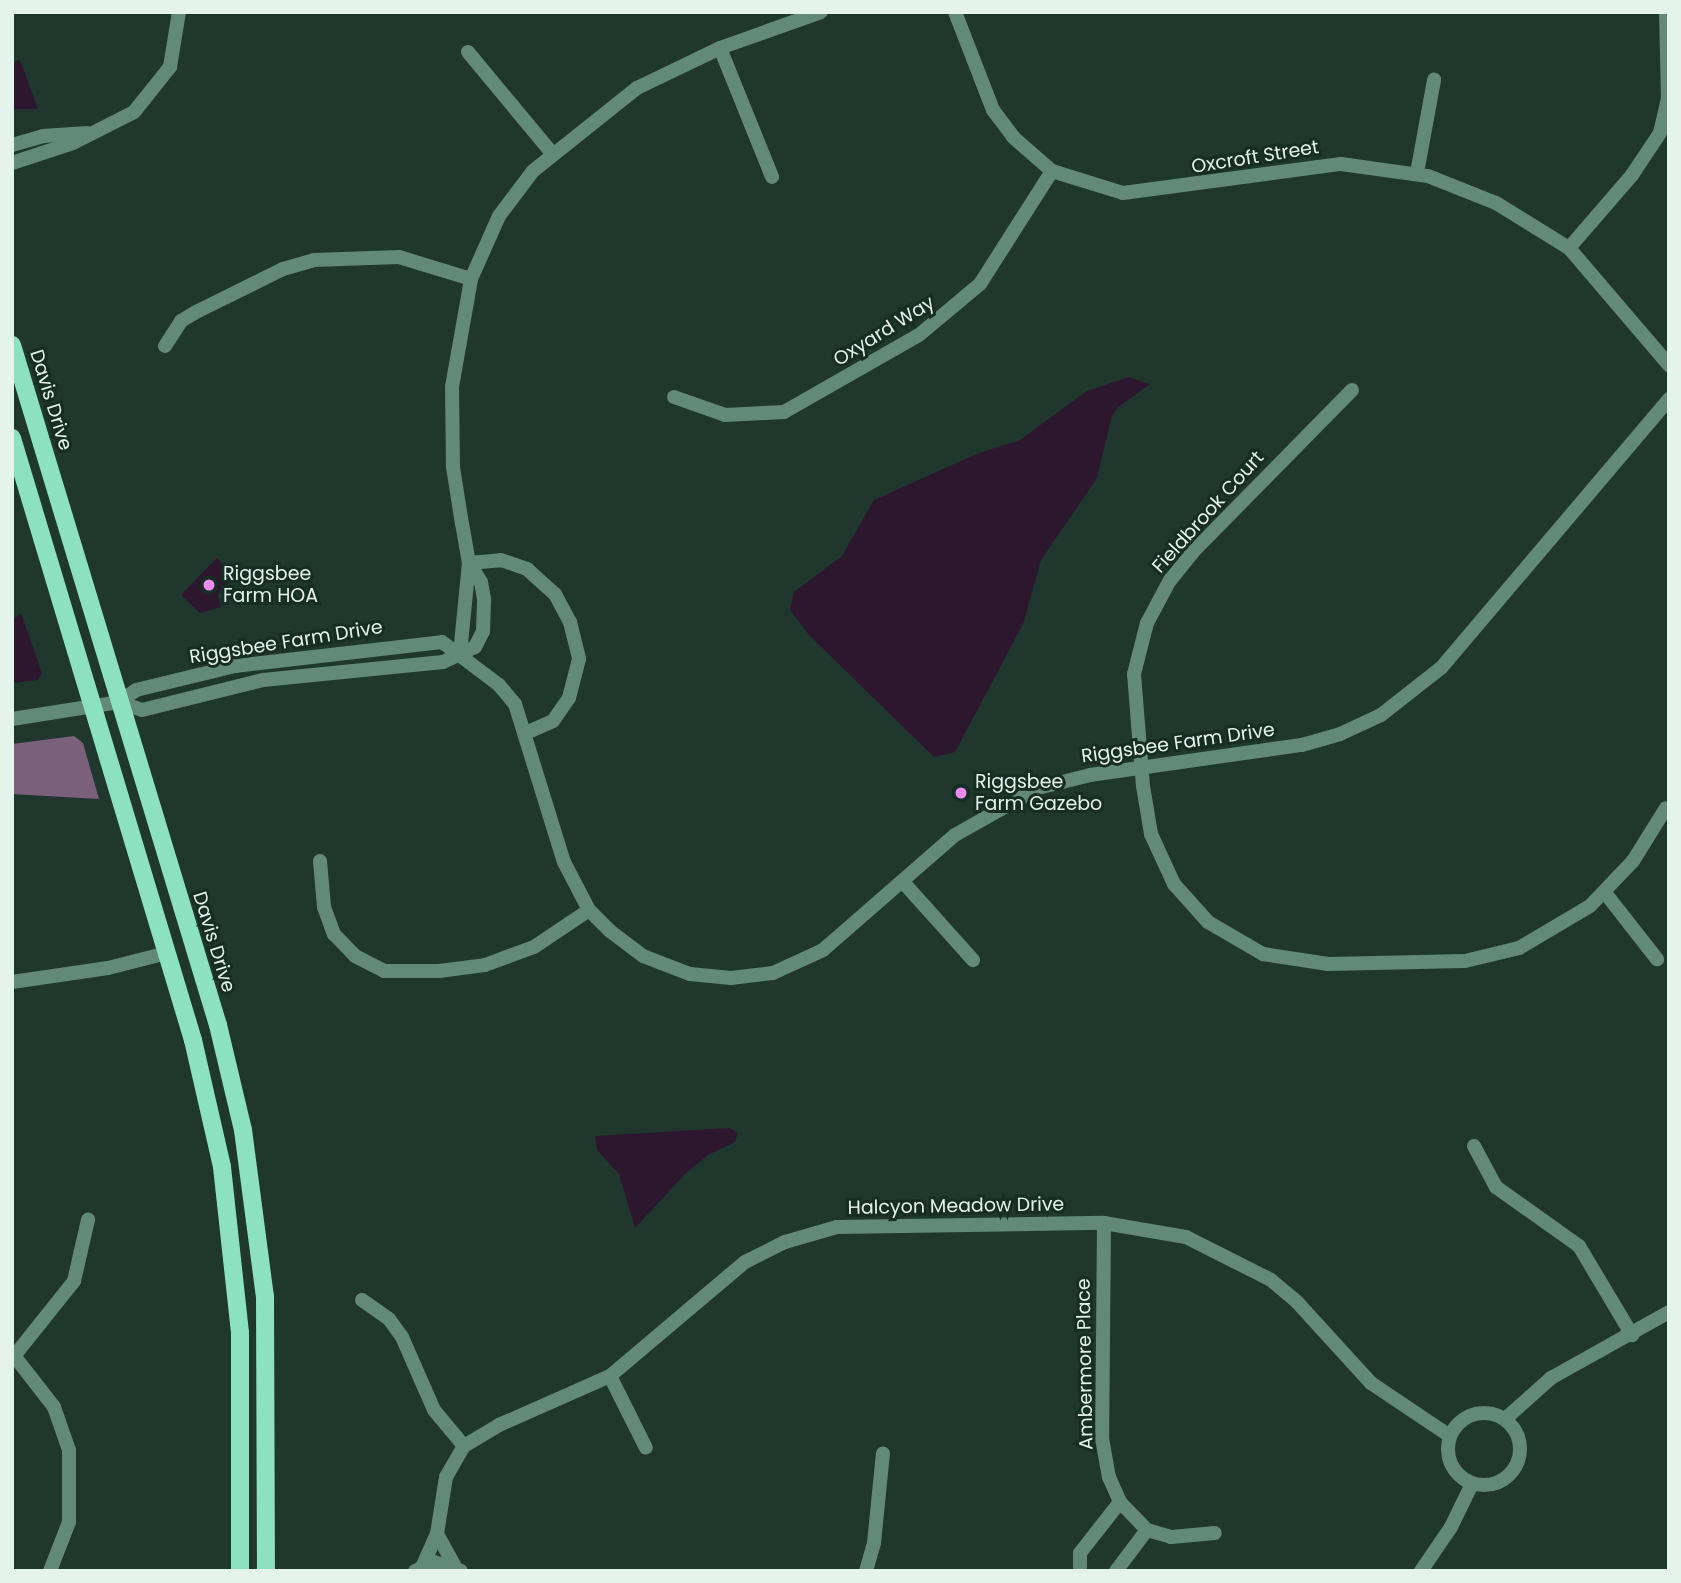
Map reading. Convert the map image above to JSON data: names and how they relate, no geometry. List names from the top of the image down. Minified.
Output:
{"streets":{"main road":["Davis Drive"],"street":["Oxcroft Street","Oxyard Way","Fieldbrook Court","Riggsbee Farm Drive","Halcyon Meadow Drive","Ambermore Place"]},"crossings":[["Oxcroft Street","Oxyard Way"],["Davis Drive","Riggsbee Farm Drive"],["Fieldbrook Court","Riggsbee Farm Drive"],["Halcyon Meadow Drive","Ambermore Place"]],"places":["Riggsbee Farm HOA","Riggsbee Farm Gazebo"]}
